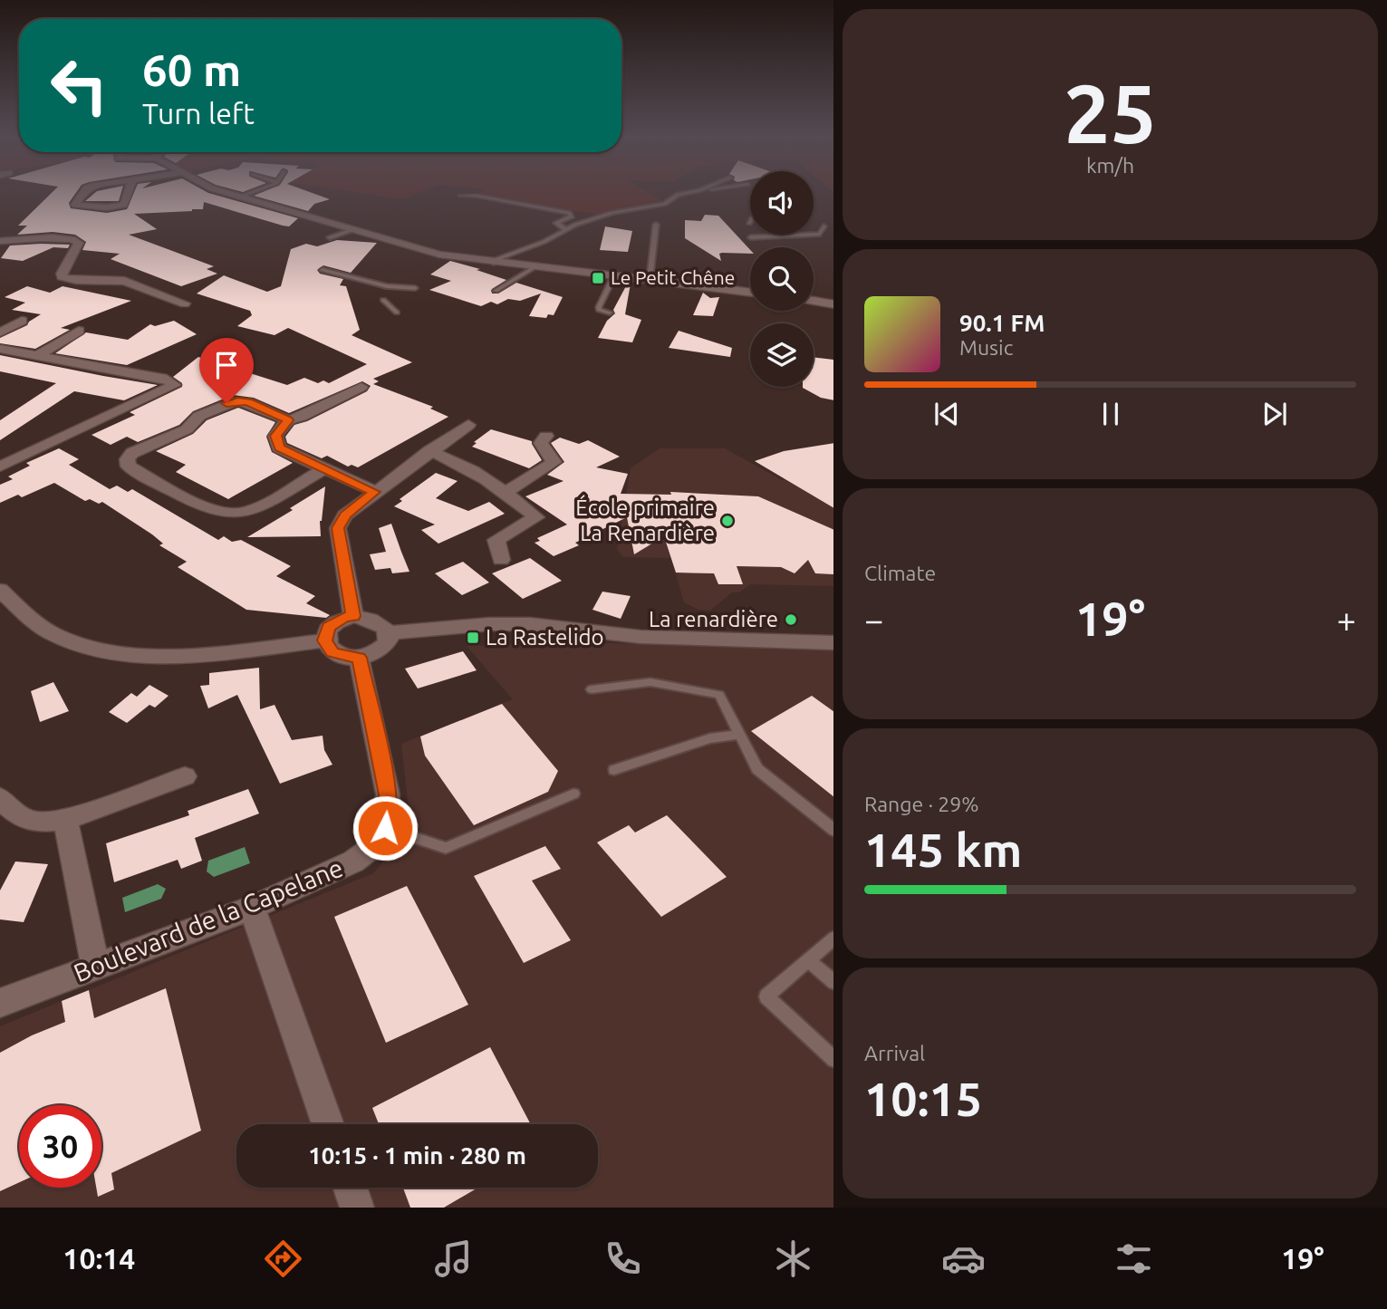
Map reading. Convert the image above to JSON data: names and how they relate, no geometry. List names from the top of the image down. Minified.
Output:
{"streets":{"street":["Boulevard de la Capelane"]},"places":{"transit":["Le Petit Chêne","La Rastelido"],"other":["École primaire La Renardière","La renardière"]},"page":{"tile":[["25","km/h"],"Climate",["Range · 29%","145 km"],["Arrival","10:15"]],"turn":["60 m","Turn left"],"song":["90.1 FM","Music"],"heat":["−","19°","+"],"limit":"30","trip":"10:15 · 1 min · 280 m","tabs":["10:14","19°"]}}
